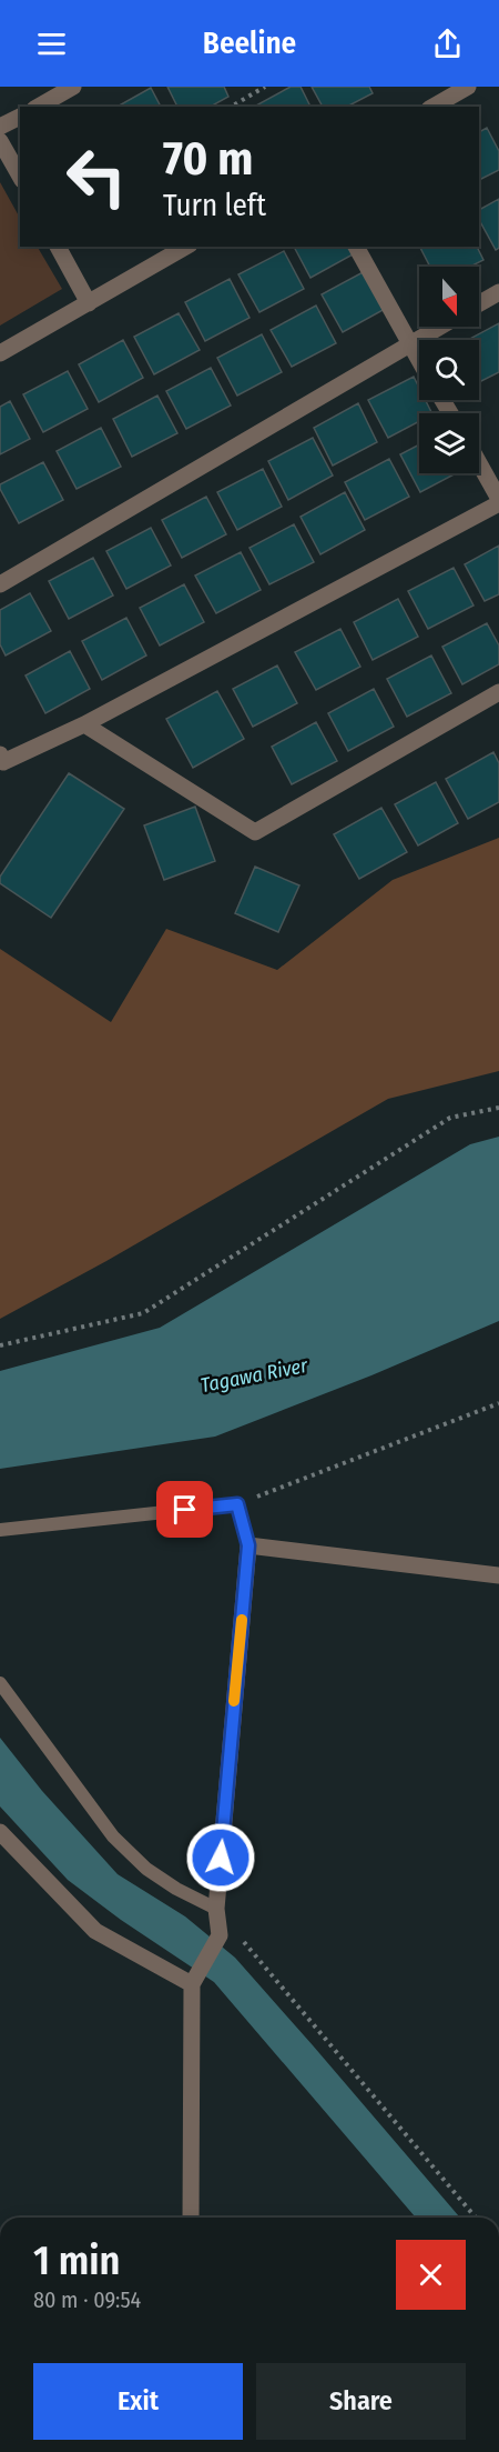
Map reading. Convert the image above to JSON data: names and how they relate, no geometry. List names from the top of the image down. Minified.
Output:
{"water":["Tagawa River"],"north":"bottom","page":{"header":"Beeline","turn":["70 m","Turn left"],"heading":["1 min","80 m · 09:54"],"buttons":["Exit","Share"]}}
